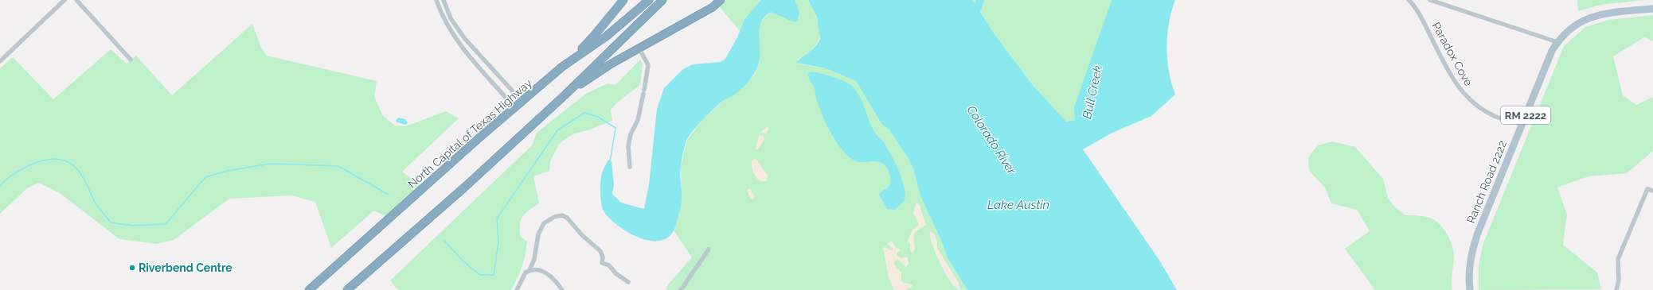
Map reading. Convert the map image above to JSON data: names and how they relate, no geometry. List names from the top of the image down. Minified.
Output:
{"streets":{"highway":["North Capital of Texas Highway"],"main road":["RM 2222","Ranch Road 2222"],"street":["Paradox Cove"]},"crossings":[["Paradox Cove","Ranch Road 2222"]],"water":["Bull Creek","Colorado River","Lake Austin"],"places":["Riverbend Centre"]}
